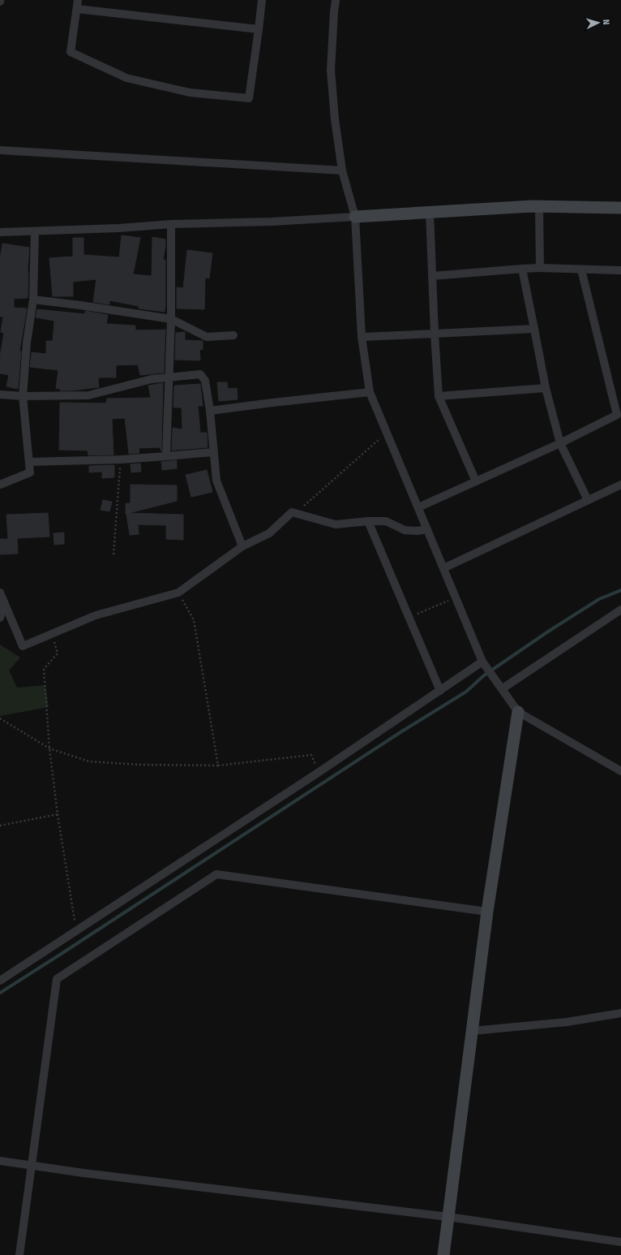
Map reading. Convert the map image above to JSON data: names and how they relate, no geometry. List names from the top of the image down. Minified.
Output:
{"north":"right"}
